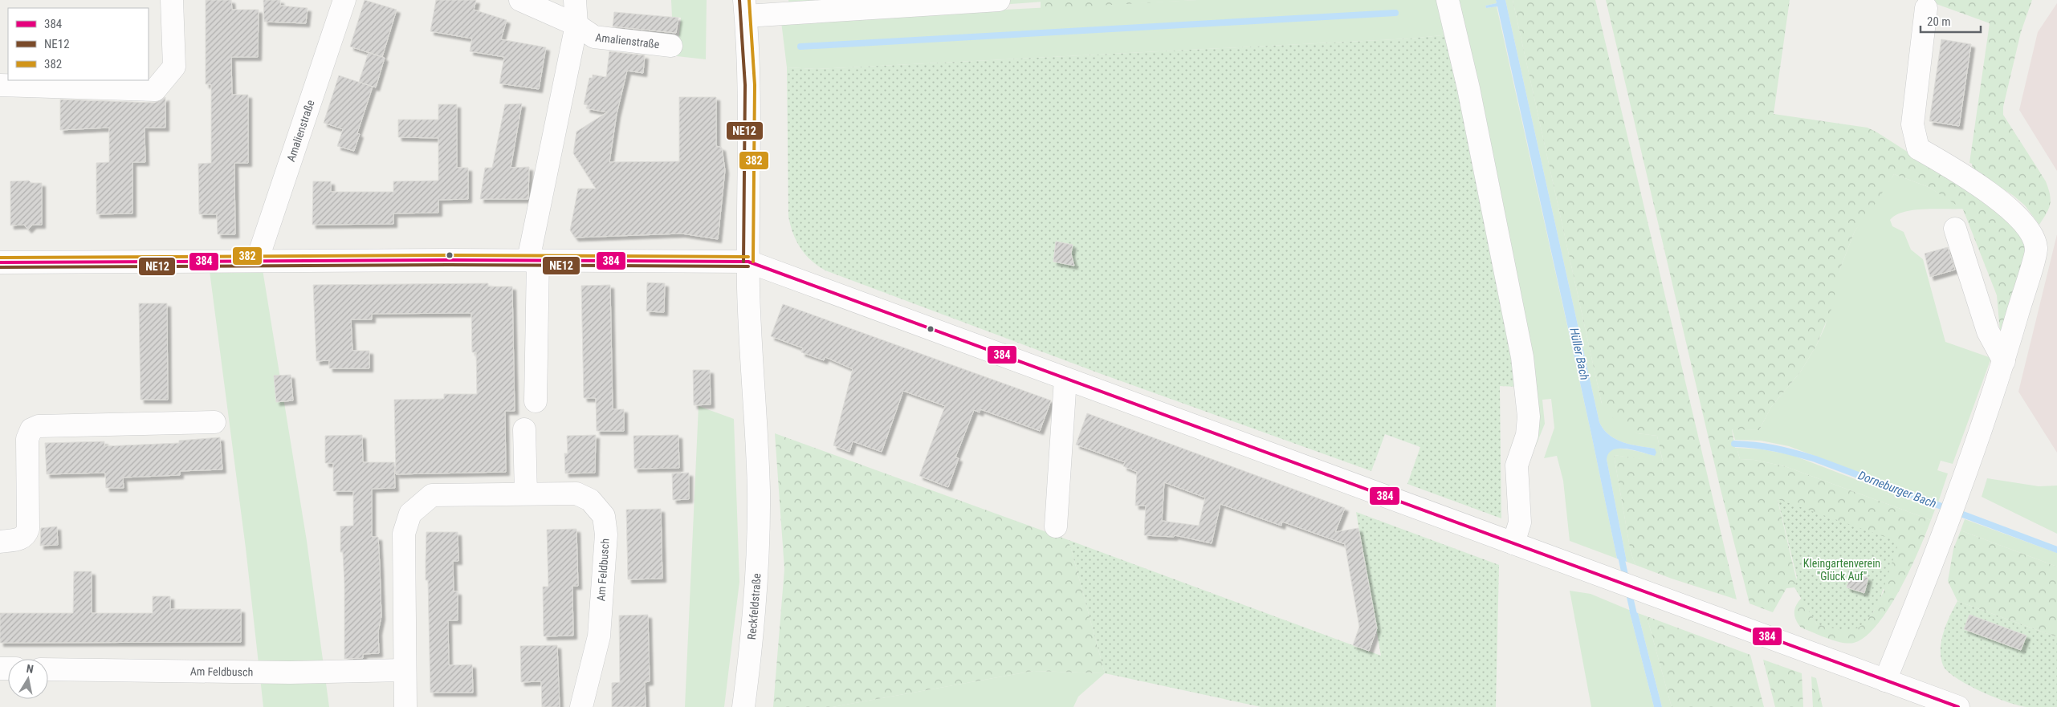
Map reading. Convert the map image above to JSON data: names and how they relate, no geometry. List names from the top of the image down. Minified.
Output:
{"streets":{"street":["Amalienstraße","Am Feldbusch","Reckfeldstraße"]},"water":["Hüller Bach","Dorneburger Bach"],"parks":["Kleingartenverein \"Glück Auf\""],"lines":["transit line NE12","transit line 382","transit line 384"],"legend":["384","NE12","382"],"scale_bar":"20 m","north":"top"}
